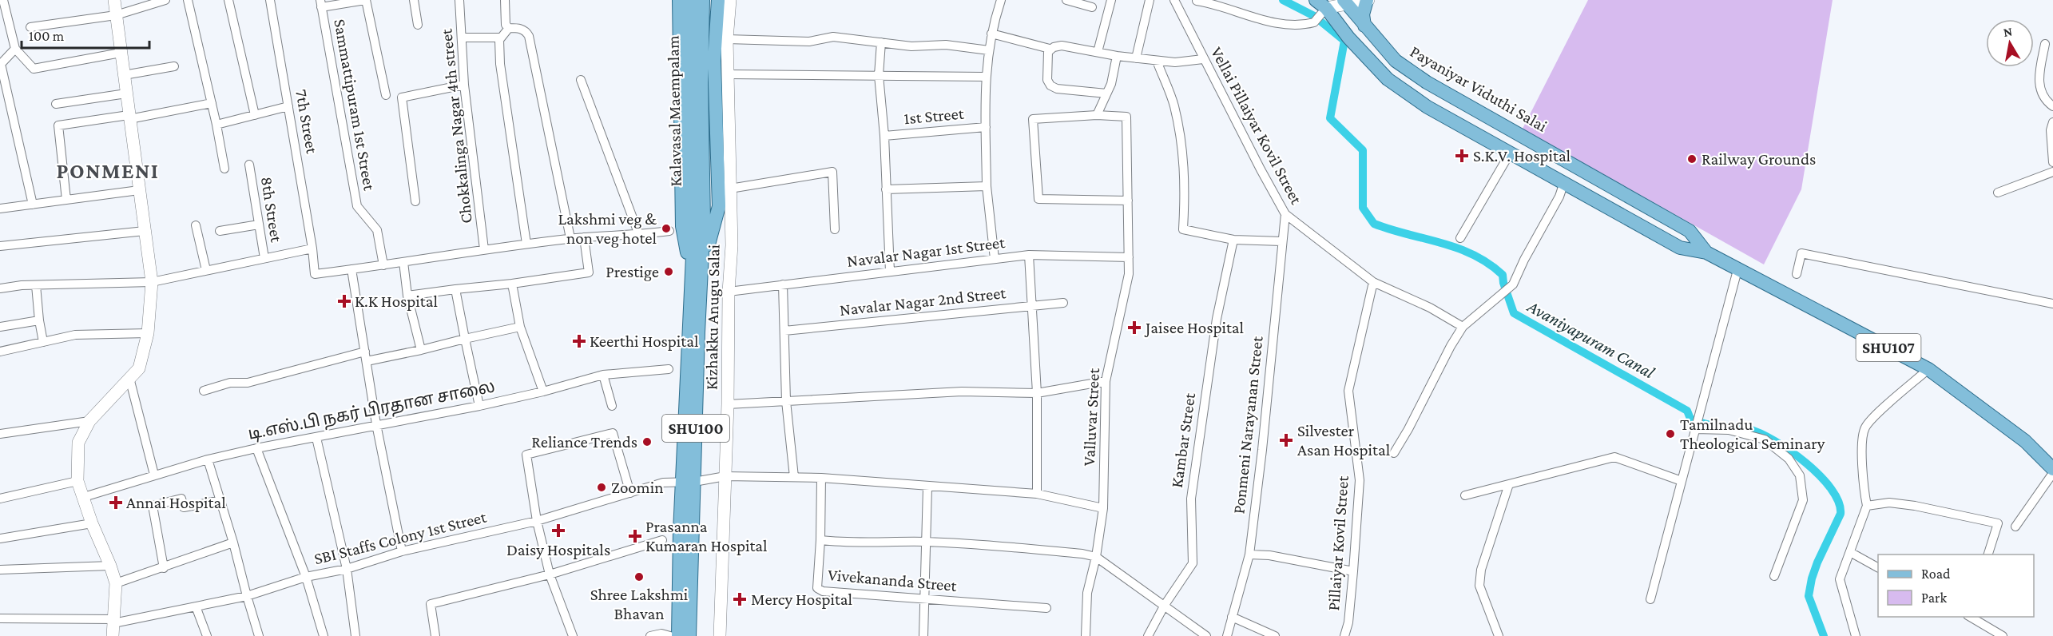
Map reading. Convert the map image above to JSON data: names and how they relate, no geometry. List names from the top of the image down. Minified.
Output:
{"streets":{"main road":["Payaniyar Viduthi Salai","Kalavasal Maempalam","SHU107","SHU100"],"street":["Sammattipuram 1st Street","1st Street","7th Street","Vellai Pillaiyar Kovil Street","Chokkalinga Nagar 4th street","8th Street","Navalar Nagar 1st Street","Navalar Nagar 2nd Street","Kizhakku Anugu Salai","டி.எஸ்.பி நகர் பிரதான சாலை","Valluvar Street","Ponmeni Narayanan Street","Kambar Street","SBI Staffs Colony 1st Street","Pillaiyar Kovil Street","Vivekananda Street"]},"crossings":[["Kalavasal Maempalam","SHU100"],["Vellai Pillaiyar Kovil Street","Ponmeni Narayanan Street"],["Vellai Pillaiyar Kovil Street","Pillaiyar Kovil Street"],["Navalar Nagar 1st Street","Kizhakku Anugu Salai"],["Navalar Nagar 1st Street","Valluvar Street"],["Kizhakku Anugu Salai","SBI Staffs Colony 1st Street"],["Valluvar Street","SBI Staffs Colony 1st Street"],["SHU100","SBI Staffs Colony 1st Street"],["SBI Staffs Colony 1st Street","Vivekananda Street"]],"districts":["PONMENI"],"water":["Avaniyapuram Canal"],"places":{"health":["S.K.V. Hospital","K.K Hospital","Jaisee Hospital","Keerthi Hospital","Silvester Asan Hospital","Annai Hospital","Daisy Hospitals","Prasanna Kumaran Hospital","Mercy Hospital"],"other":["Railway Grounds","Lakshmi veg & non veg hotel","Prestige","Tamilnadu Theological Seminary","Reliance Trends","Zoomin","Shree Lakshmi Bhavan"]},"legend":["Road","Park"],"scale_bar":"100 m","north":"top"}
